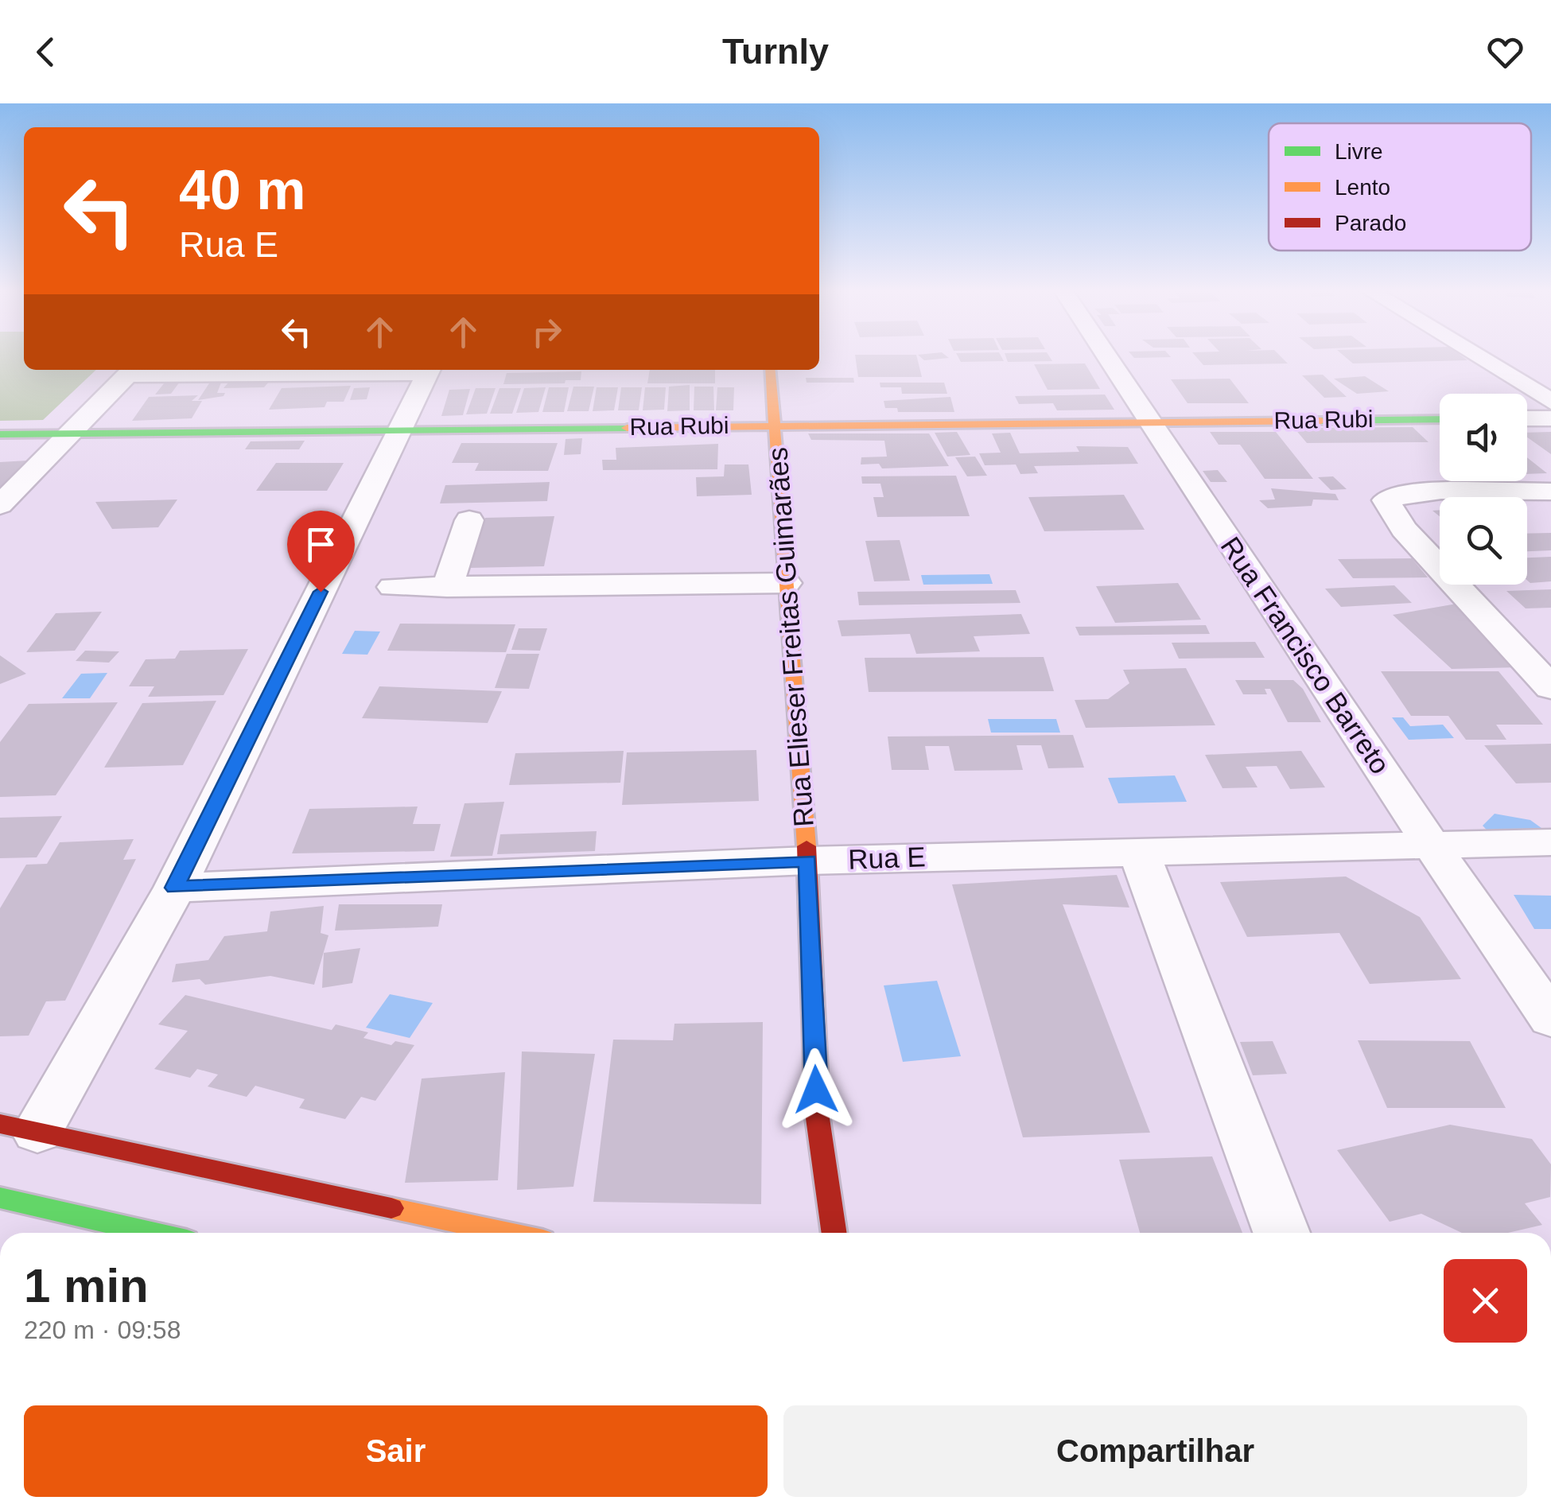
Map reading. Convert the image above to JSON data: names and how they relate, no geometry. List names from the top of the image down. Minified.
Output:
{"streets":{"street":["Rua Rubi","Rua Elieser Freitas Guimarães","Rua Francisco Barreto","Rua E"]},"crossings":[["Rua Rubi","Rua Elieser Freitas Guimarães"],["Rua Rubi","Rua Francisco Barreto"],["Rua Elieser Freitas Guimarães","Rua E"],["Rua Francisco Barreto","Rua E"]],"legend":["Livre","Lento","Parado"],"page":{"header":"Turnly","turn":["40 m","Rua E"],"heading":["1 min","220 m · 09:58"],"buttons":["Sair","Compartilhar"]}}
